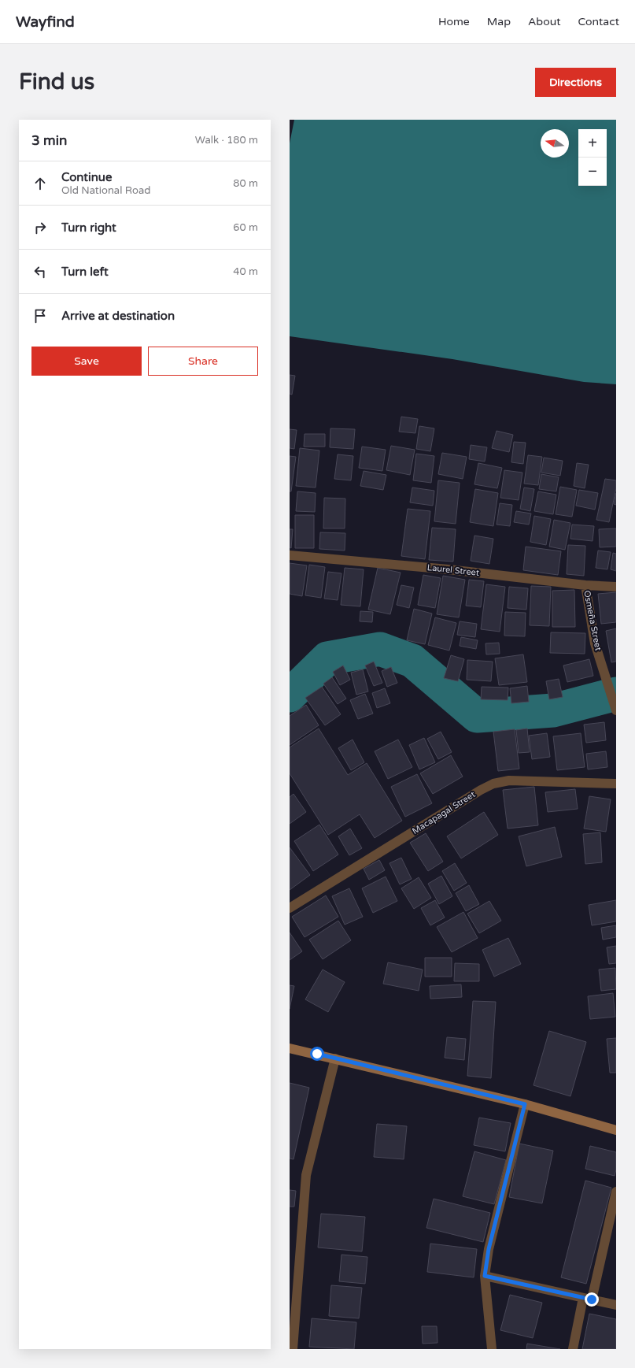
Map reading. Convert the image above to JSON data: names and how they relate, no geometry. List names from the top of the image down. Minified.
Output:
{"streets":{"street":["Laurel Street","Osmeña Street","Macapagal Street"]},"crossings":[["Laurel Street","Osmeña Street"]],"north":"left","page":{"header":"Wayfind","nav":["Home","Map","About","Contact"],"buttons":["Directions",["Save","Share"]],"title":"Find us","heading":["3 min","Walk · 180 m"],"map_buttons":["+","−"],"list":[["Continue","Old National Road","80 m"],["Turn right","60 m"],["Turn left","40 m"],"Arrive at destination"]}}
